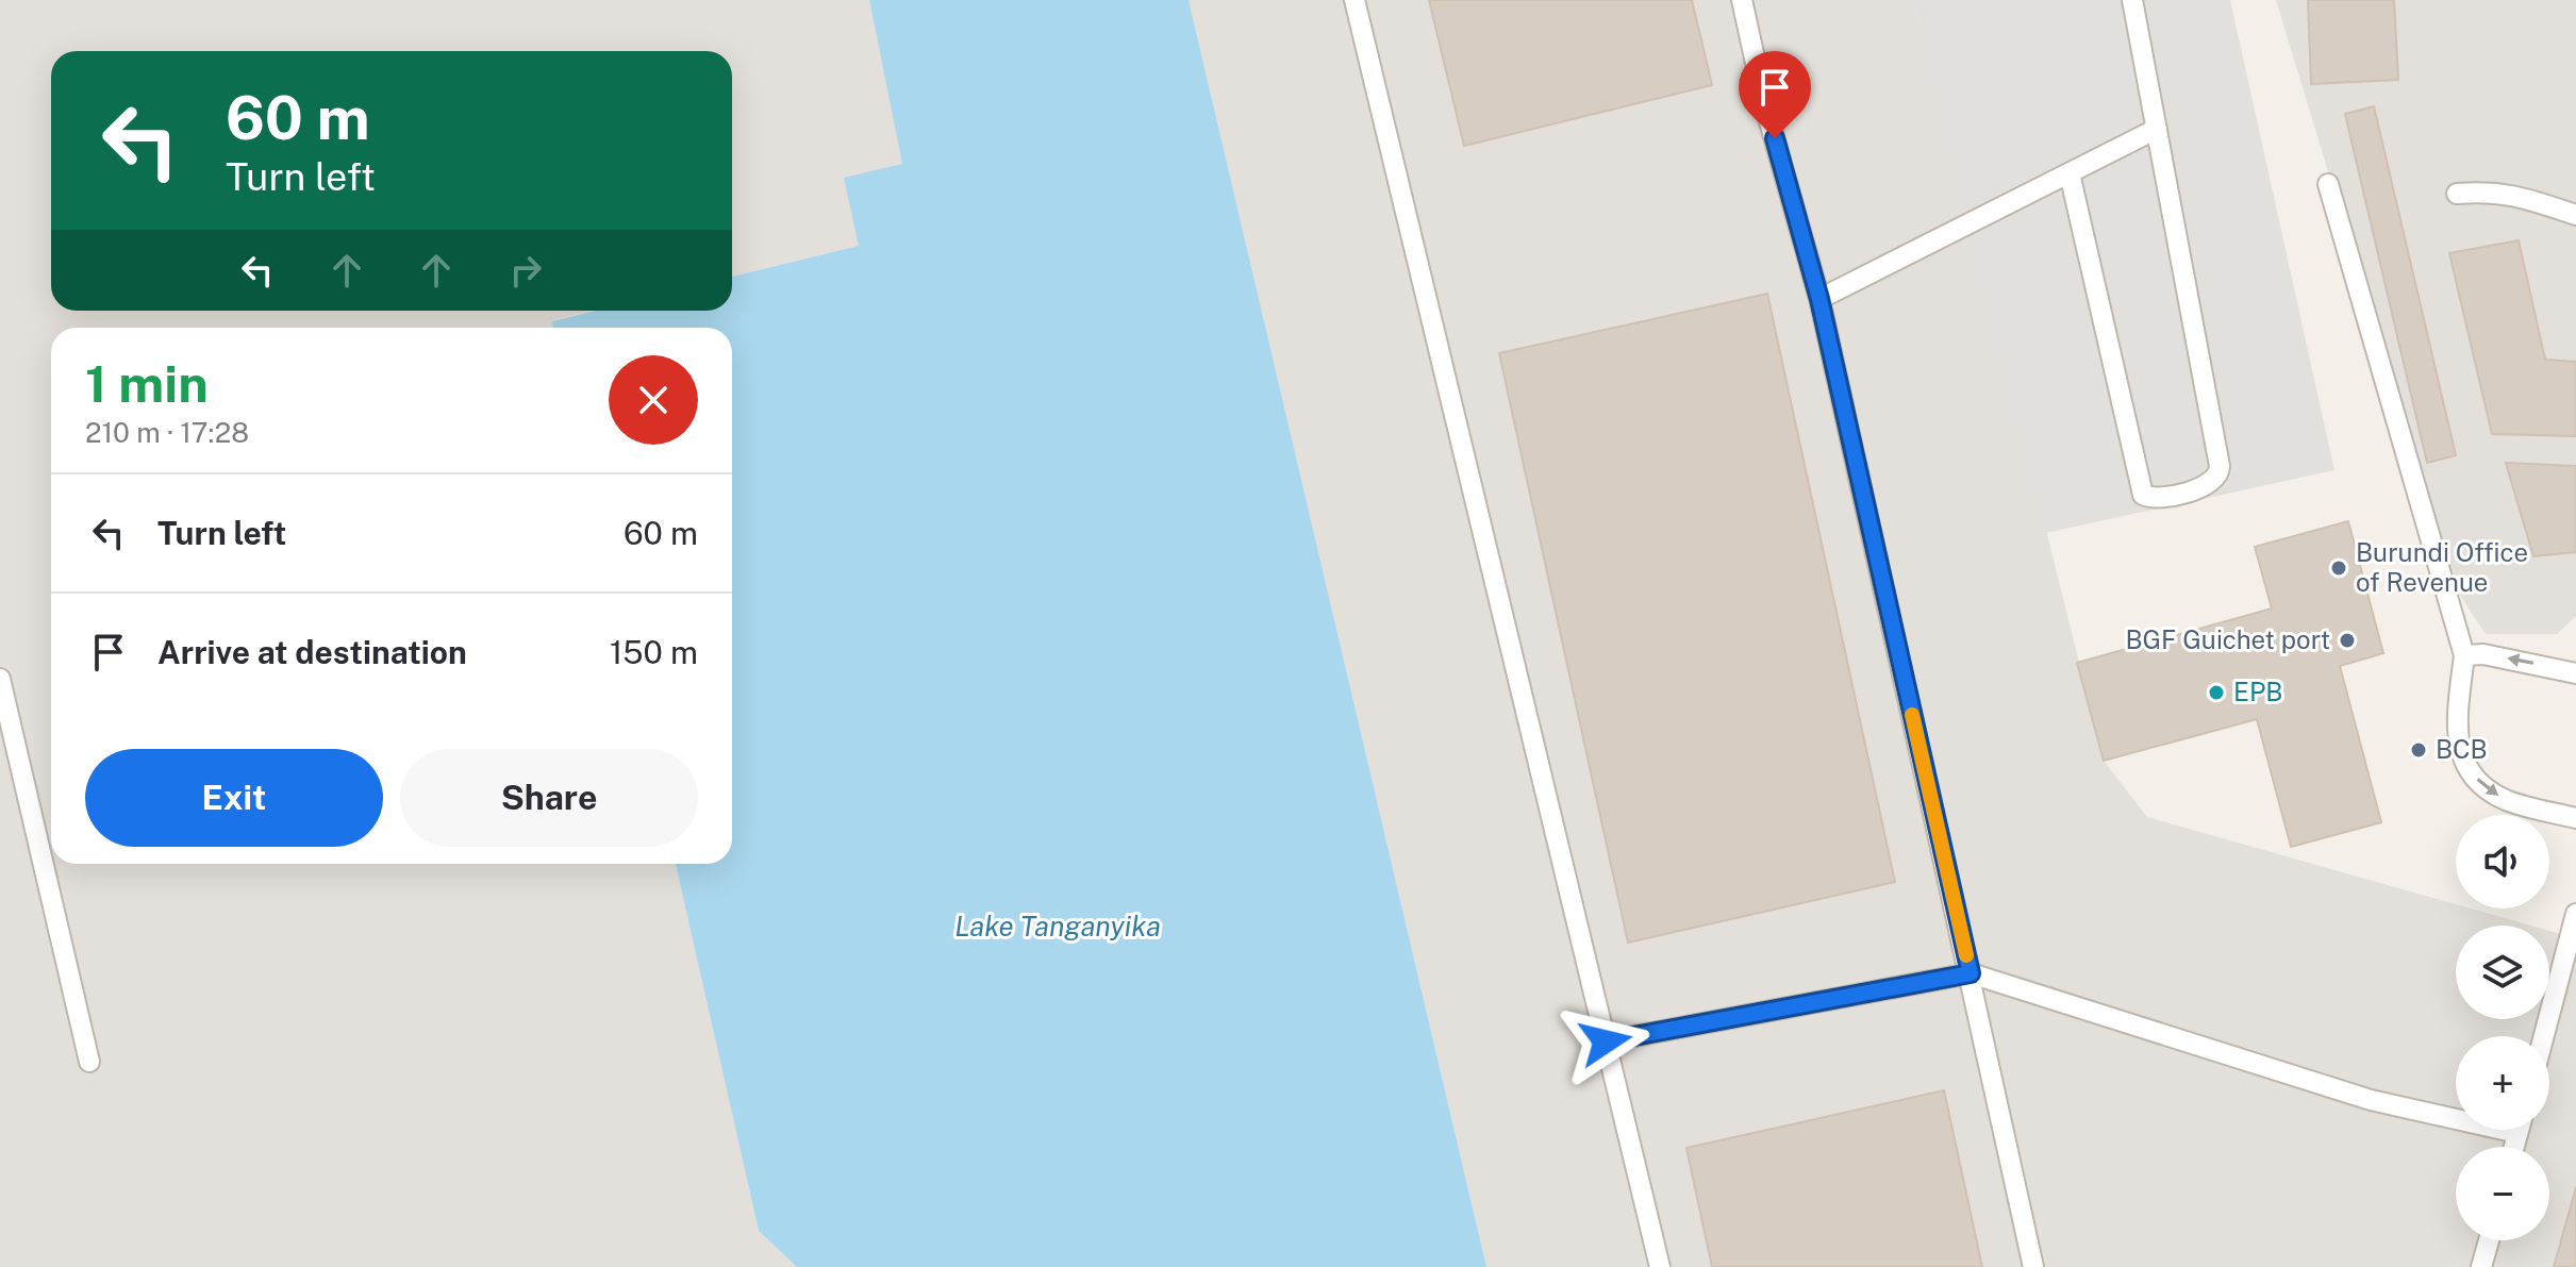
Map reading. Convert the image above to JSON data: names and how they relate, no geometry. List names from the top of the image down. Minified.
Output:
{"water":["Lake Tanganyika"],"places":["Burundi Office of Revenue","BGF Guichet port","EPB","BCB"],"page":{"turn":["60 m","Turn left"],"heading":["1 min","210 m · 17:28"],"list":[{"name":"Turn left","value":"60 m"},{"name":"Arrive at destination","value":"150 m"}],"buttons":["Exit","Share"],"map_buttons":["+","−"]}}
